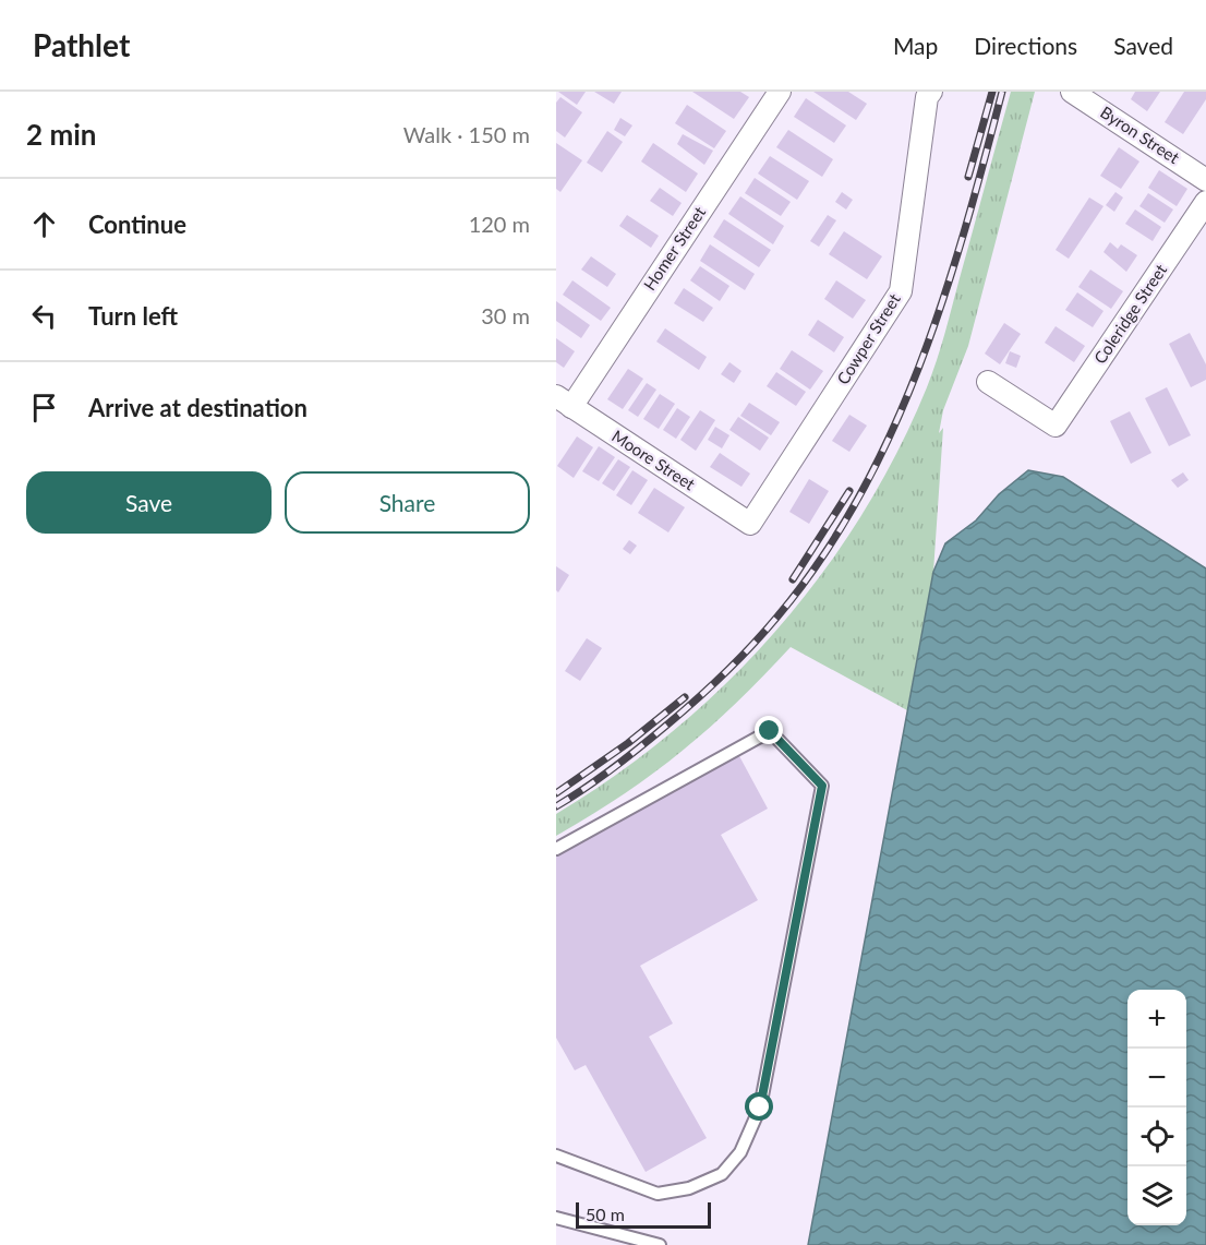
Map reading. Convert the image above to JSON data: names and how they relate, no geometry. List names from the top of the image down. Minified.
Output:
{"streets":{"street":["Byron Street","Homer Street","Coleridge Street","Cowper Street","Moore Street"]},"crossings":[["Homer Street","Moore Street"],["Cowper Street","Moore Street"]],"scale_bar":"50 m","page":{"header":"Pathlet","nav":["Map","Directions","Saved"],"heading":["2 min","Walk · 150 m"],"list":[["Continue","120 m"],["Turn left","30 m"],"Arrive at destination"],"buttons":["Save","Share"],"map_buttons":["+","−"],"scale":"50 m"}}
